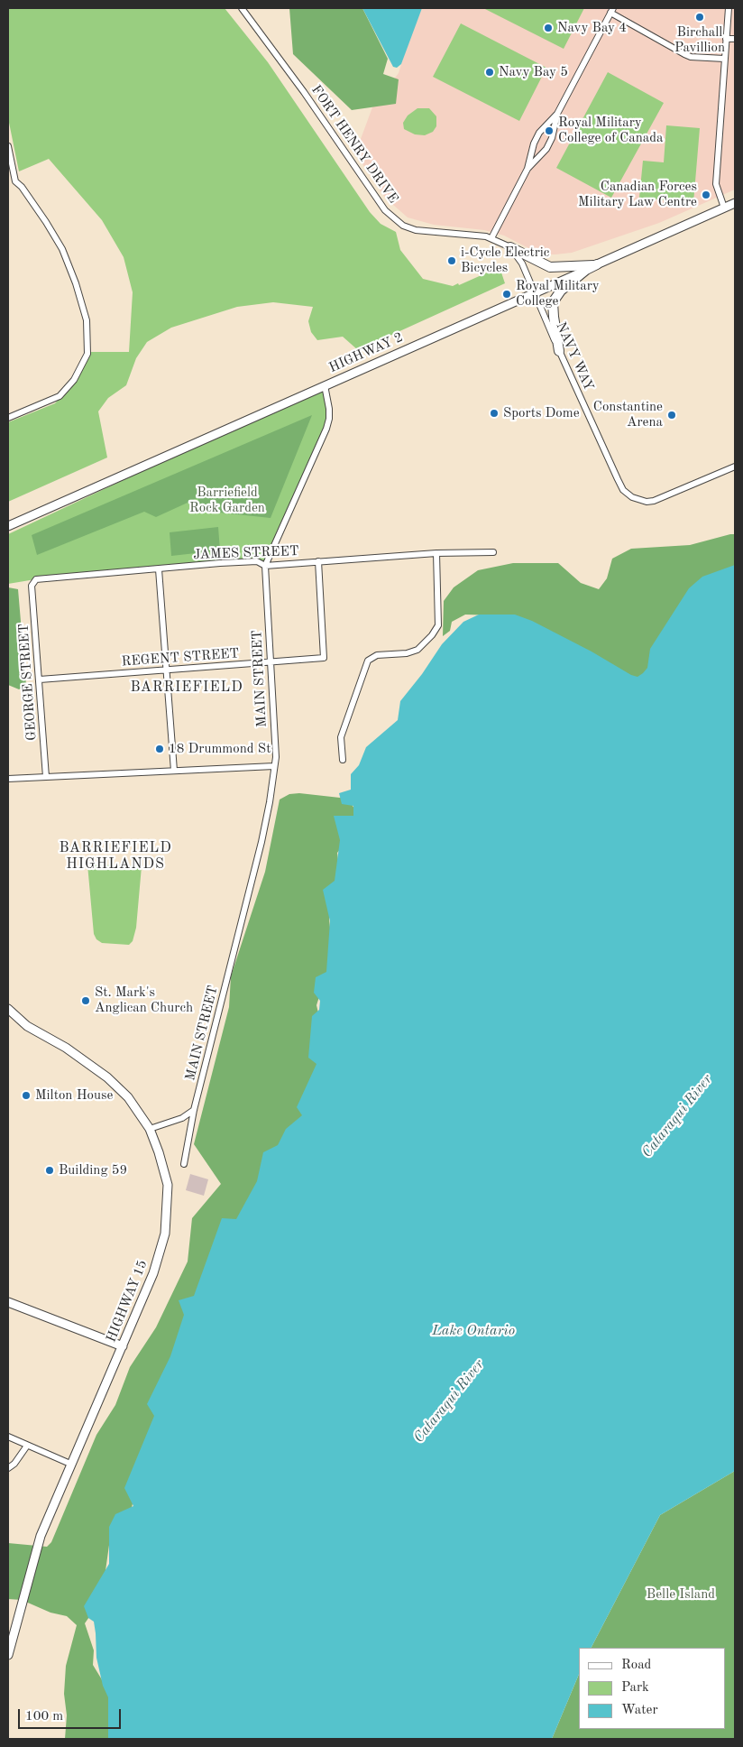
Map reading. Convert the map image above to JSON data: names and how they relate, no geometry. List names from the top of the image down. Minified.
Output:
{"streets":{"main road":["HIGHWAY 2","HIGHWAY 15"],"street":["FORT HENRY DRIVE","NAVY WAY","JAMES STREET","REGENT STREET","MAIN STREET","GEORGE STREET"]},"crossings":[["FORT HENRY DRIVE","HIGHWAY 2"],["FORT HENRY DRIVE","NAVY WAY"],["HIGHWAY 2","NAVY WAY"],["HIGHWAY 2","MAIN STREET"],["JAMES STREET","REGENT STREET"],["JAMES STREET","MAIN STREET"],["JAMES STREET","GEORGE STREET"],["REGENT STREET","MAIN STREET"],["REGENT STREET","GEORGE STREET"]],"districts":["BARRIEFIELD","BARRIEFIELD HIGHLANDS"],"water":["Cataraqui River","Lake Ontario"],"parks":["Barriefield Rock Garden","Belle Island"],"places":["Birchall Pavillion","Navy Bay 4","Navy Bay 5","Royal Military College of Canada","Canadian Forces Military Law Centre","i-Cycle Electric Bicycles","Royal Military College","Sports Dome","Constantine Arena","18 Drummond St","St. Mark's Anglican Church","Milton House","Building 59"],"legend":["Road","Park","Water"],"scale_bar":"100 m"}
